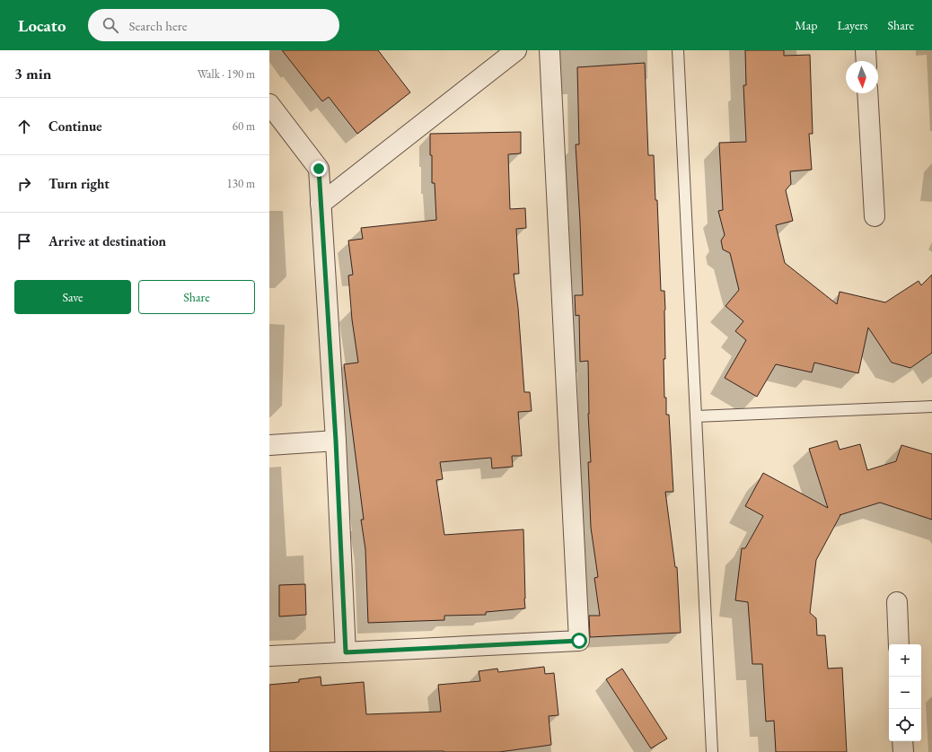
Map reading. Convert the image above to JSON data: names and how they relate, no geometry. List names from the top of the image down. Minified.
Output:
{"north":"bottom","page":{"header":"Locato","search":"Search here","nav":["Map","Layers","Share"],"heading":["3 min","Walk · 190 m"],"list":[["Continue","60 m"],["Turn right","130 m"],"Arrive at destination"],"buttons":["Save","Share"],"map_buttons":["+","−"]}}
